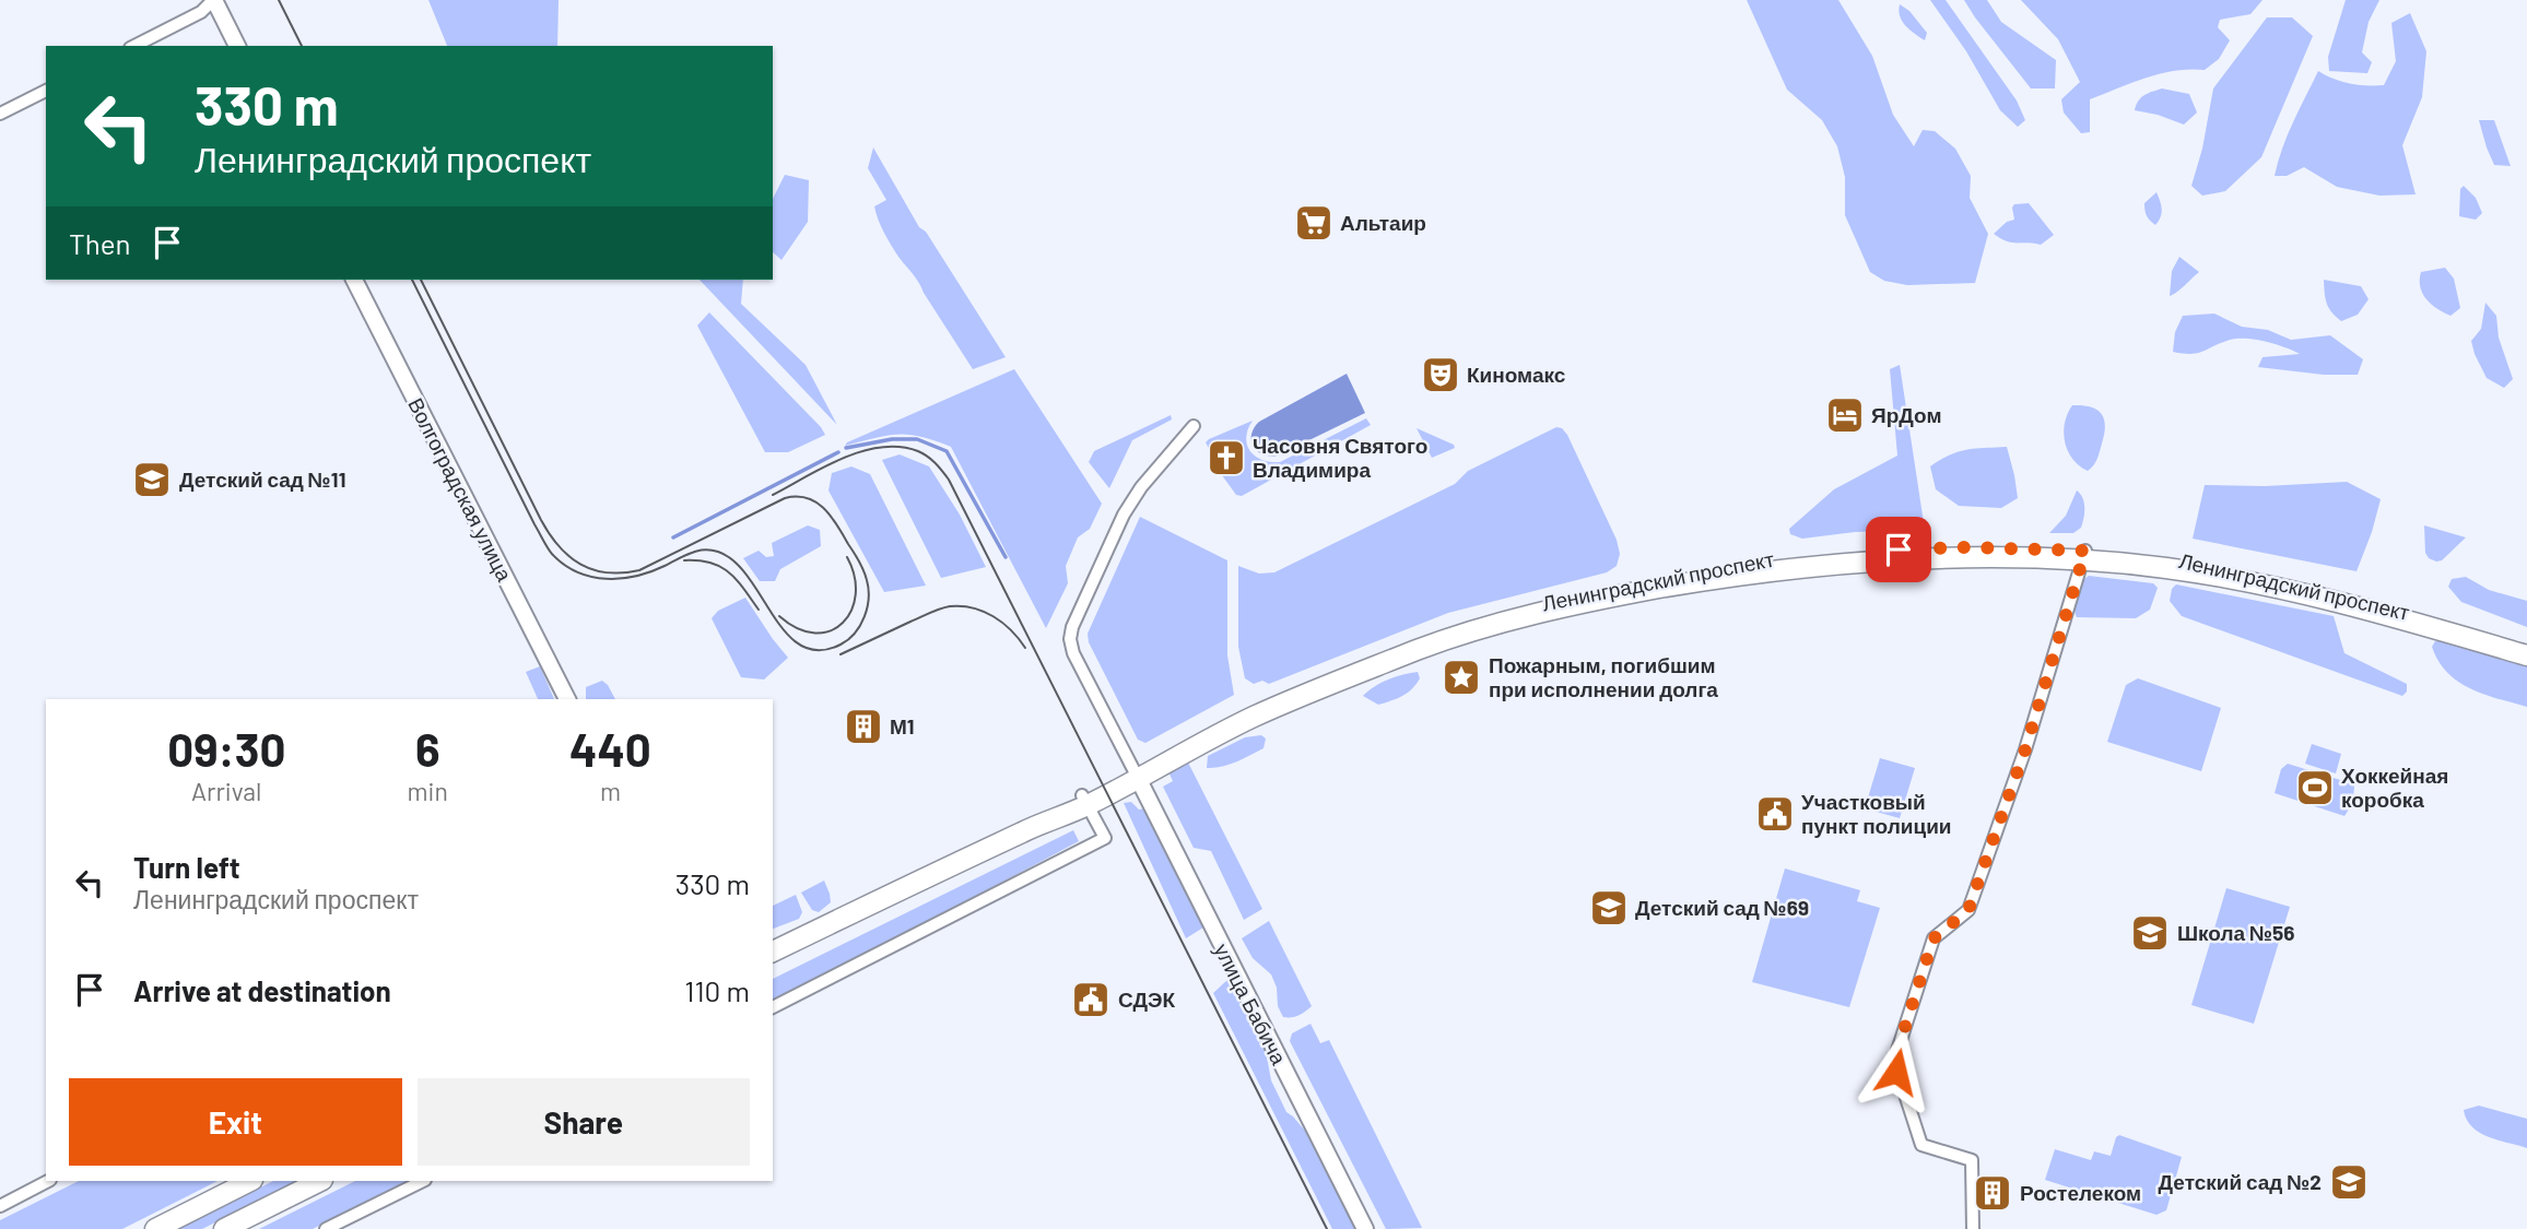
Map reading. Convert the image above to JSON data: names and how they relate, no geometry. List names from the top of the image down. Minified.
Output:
{"streets":{"main road":["Ленинградский проспект"],"street":["Волгоградская улица","улица Бабича"]},"crossings":[["Ленинградский проспект","улица Бабича"]],"places":{"supermarket":["Альтаир"],"theatre":["Киномакс"],"hotel":["ЯрДом"],"church":["Часовня Святого Владимира"],"school or university":["Детский сад №11","Детский сад №69","Школа №56","Детский сад №2"],"place":["Пожарным, погибшим при исполнении долга"],"building":["М1","Ростелеком"],"sports":["Хоккейная коробка"],"public building":["Участковый пункт полиции","СДЭК"]},"page":{"turn":["330 m","Ленинградский проспект"],"then":"Then","eta":["09:30","Arrival","6","min","440","m"],"list":[{"name":"Turn left","note":"Ленинградский проспект","value":"330 m"},{"name":"Arrive at destination","value":"110 m"}],"buttons":["Exit","Share"]}}
